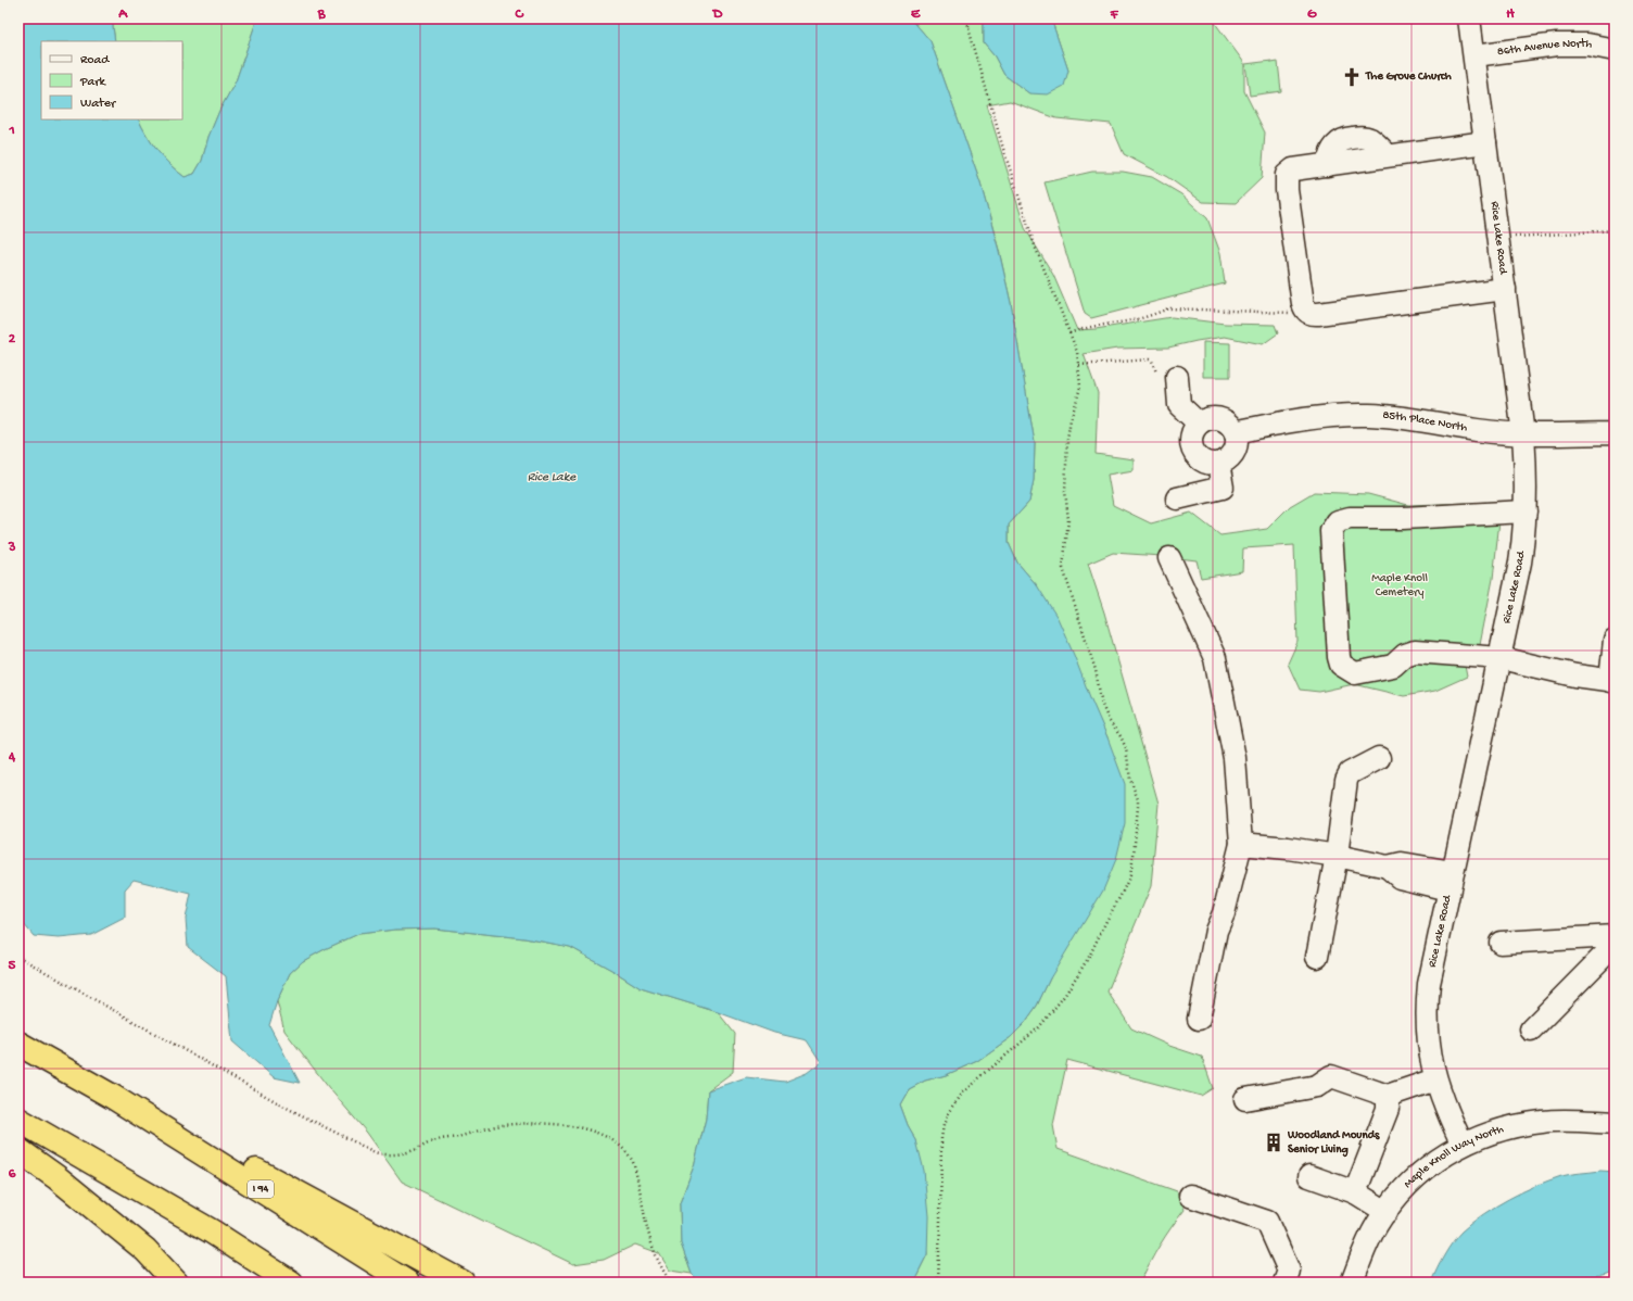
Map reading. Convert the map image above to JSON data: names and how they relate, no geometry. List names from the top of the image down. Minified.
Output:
{"streets":{"highway":["I 94"],"street":["86th Avenue North","Rice Lake Road","85th Place North","Maple Knoll Way North"]},"crossings":[["86th Avenue North","Rice Lake Road"],["Rice Lake Road","85th Place North"],["Rice Lake Road","Maple Knoll Way North"]],"water":["Rice Lake"],"parks":["Maple Knoll Cemetery"],"places":{"church":["The Grove Church"],"building":["Woodland Mounds Senior Living"]},"legend":["Road","Park","Water"],"grid":{"columns":["A","B","C","D","E","F","G","H"],"rows":["1","2","3","4","5","6"]}}
